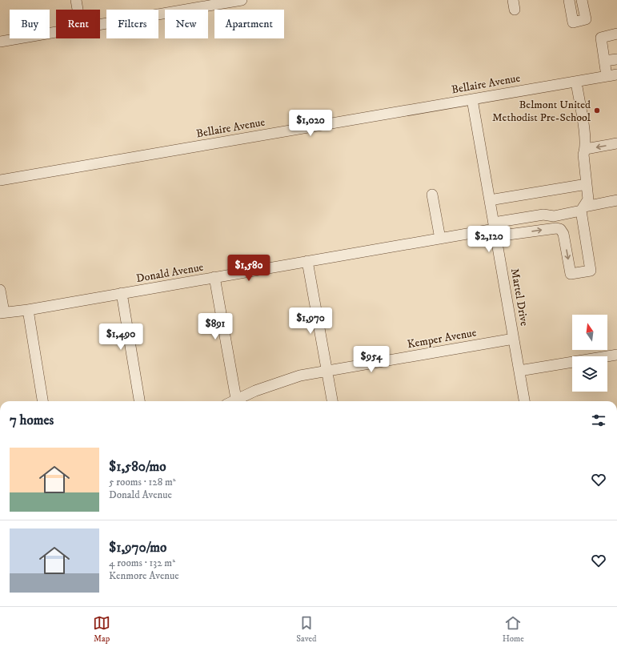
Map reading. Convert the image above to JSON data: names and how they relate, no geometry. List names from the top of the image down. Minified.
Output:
{"streets":{"street":["Bellaire Avenue","Donald Avenue","Martel Drive","Kemper Avenue"]},"crossings":[["Bellaire Avenue","Martel Drive"],["Donald Avenue","Martel Drive"],["Martel Drive","Kemper Avenue"]],"places":["Belmont United Methodist Pre-School"],"north":"top","page":{"chip":["Buy","Rent","Filters","New","Apartment"],"price":["$1,020","$2,120","$1,580","$1,970","$891","$1,490","$954"],"heading":"7 homes","list":[{"name":"$1,580/mo","note":"5 rooms · 128 m² · Donald Avenue"},{"name":"$1,970/mo","note":"4 rooms · 132 m² · Kenmore Avenue"}],"tabs":["Map","Saved","Home"]}}
